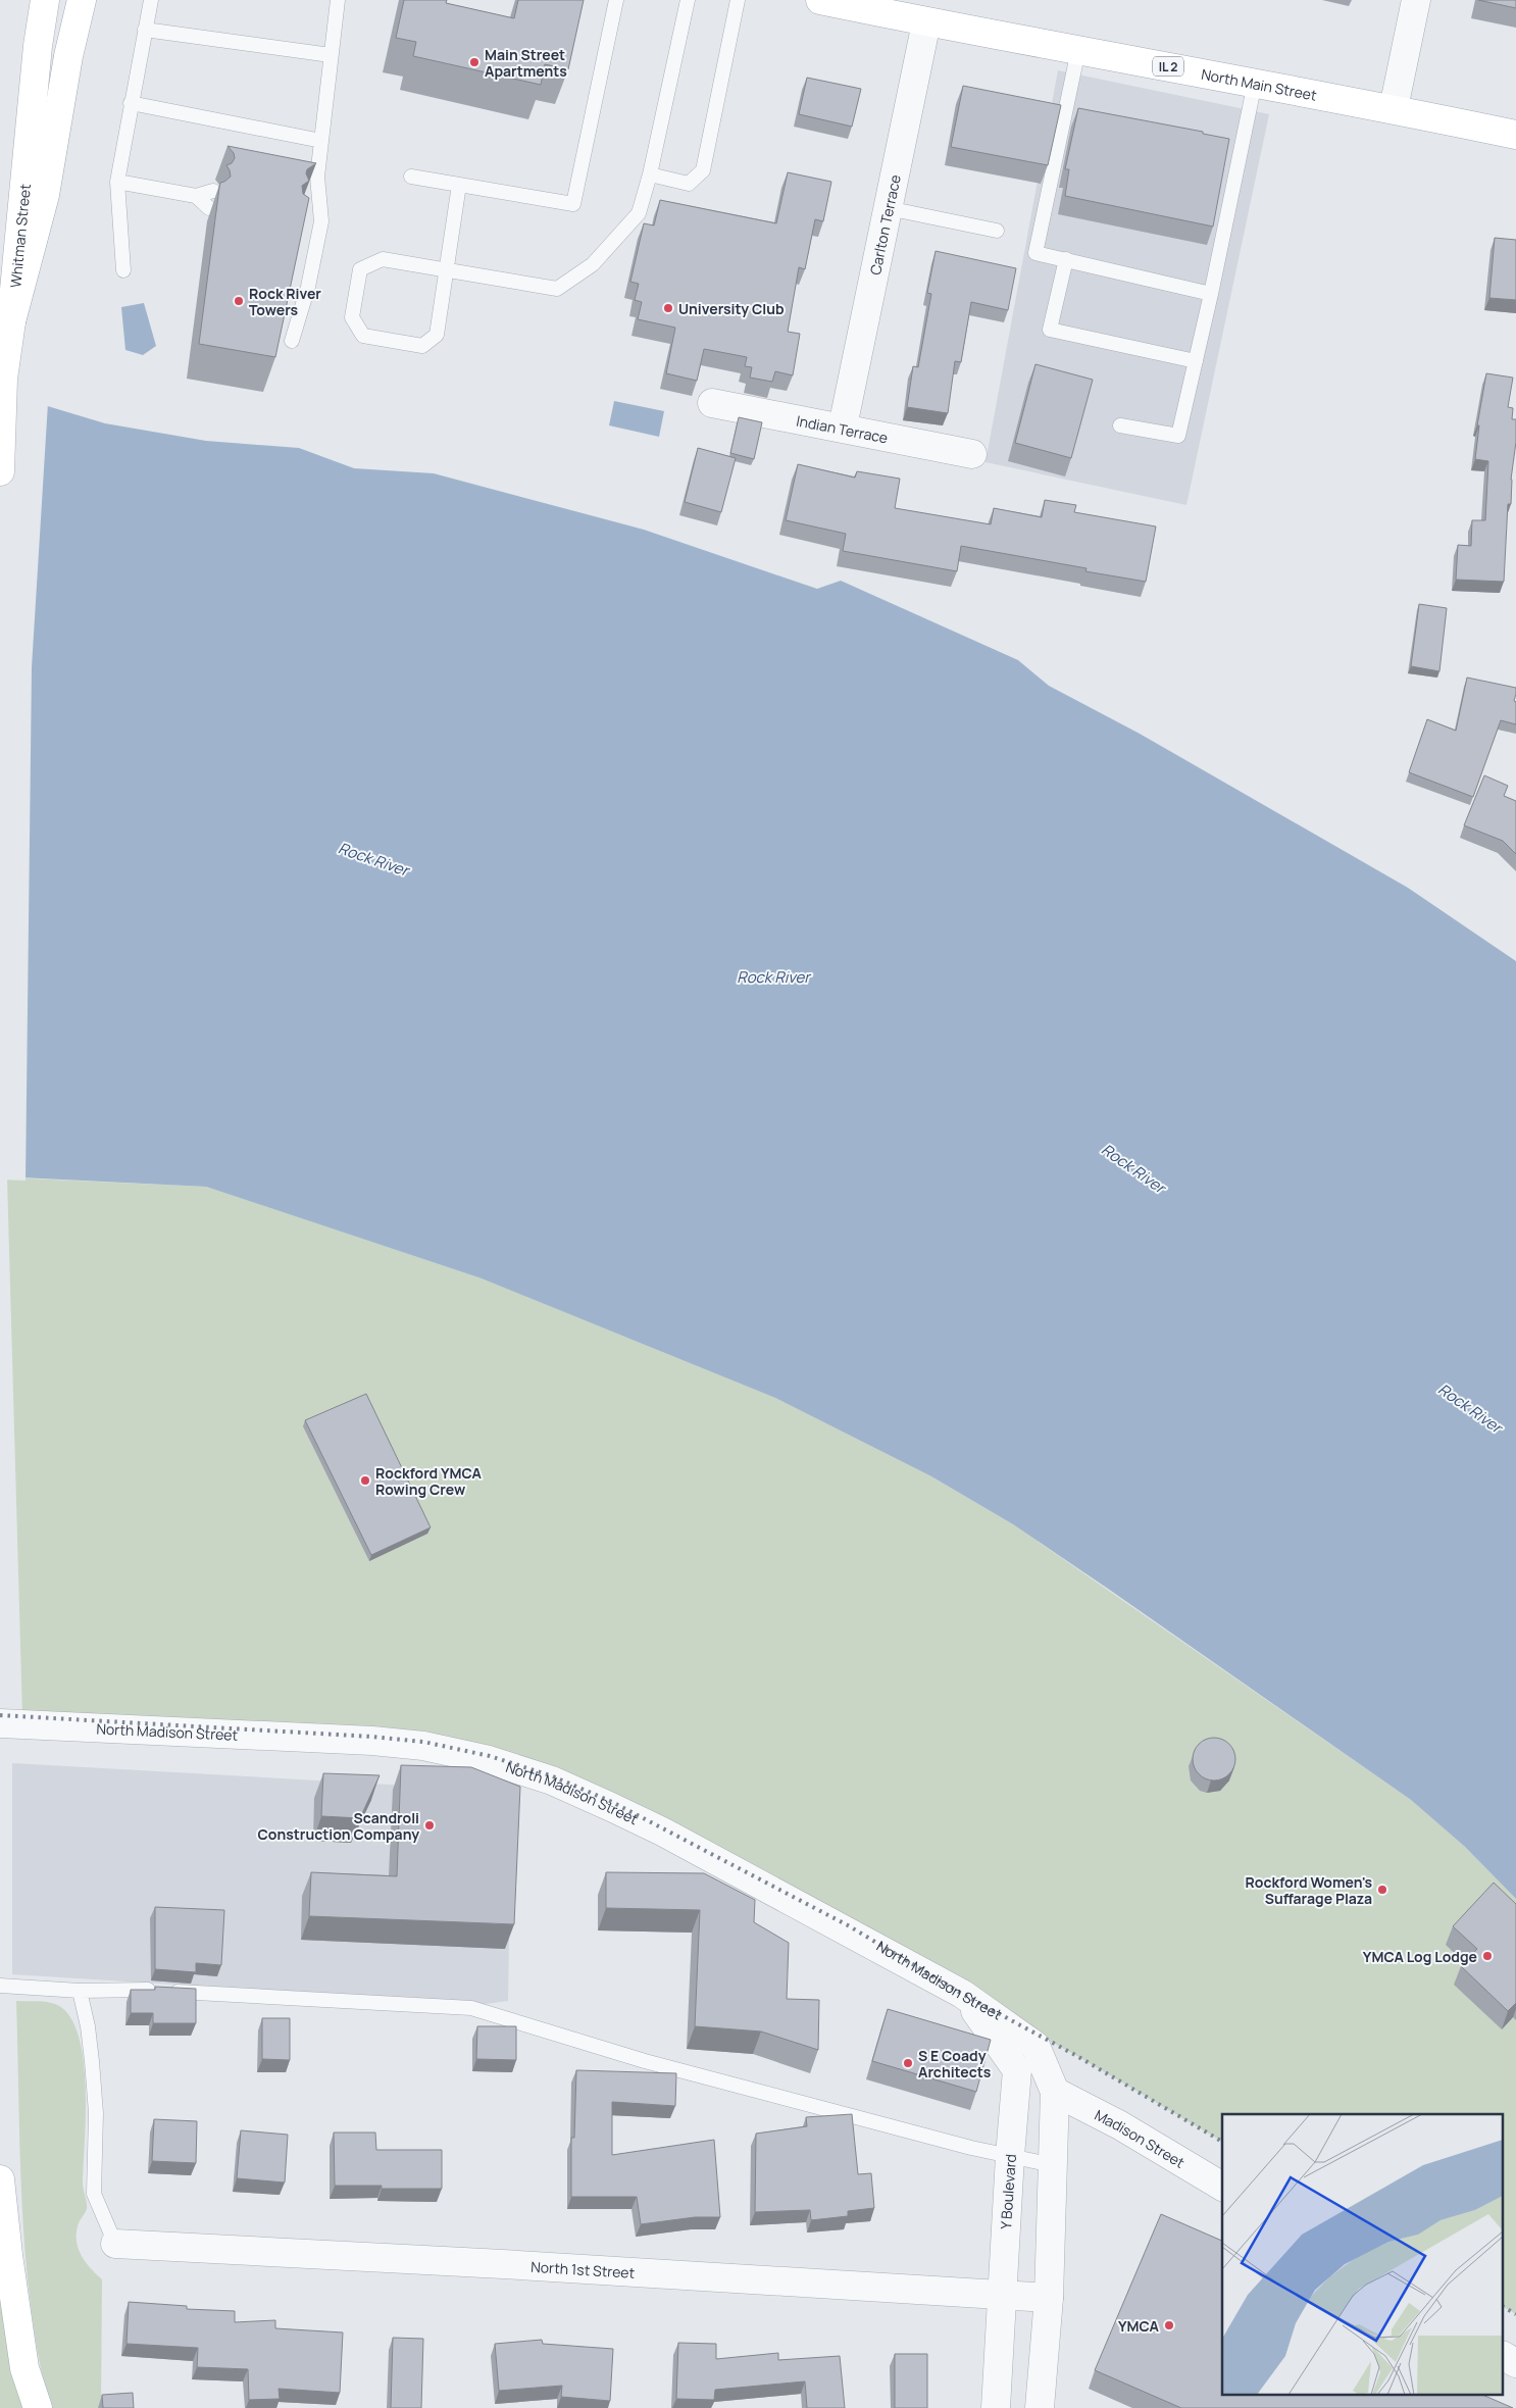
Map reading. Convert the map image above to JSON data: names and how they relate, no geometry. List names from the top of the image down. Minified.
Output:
{"streets":{"main road":["IL 2","North Main Street","Whitman Street"],"street":["Carlton Terrace","Indian Terrace","North Madison Street","Madison Street","Y Boulevard","North 1st Street"]},"crossings":[["North Main Street","Carlton Terrace"],["Carlton Terrace","Indian Terrace"],["North Madison Street","Madison Street"],["North Madison Street","Y Boulevard"],["Y Boulevard","North 1st Street"]],"water":["Rock River"],"places":["Main Street Apartments","Rock River Towers","University Club","Rockford YMCA Rowing Crew","Scandroli Construction Company","Rockford Women's Suffarage Plaza","YMCA Log Lodge","S E Coady Architects","YMCA"]}
